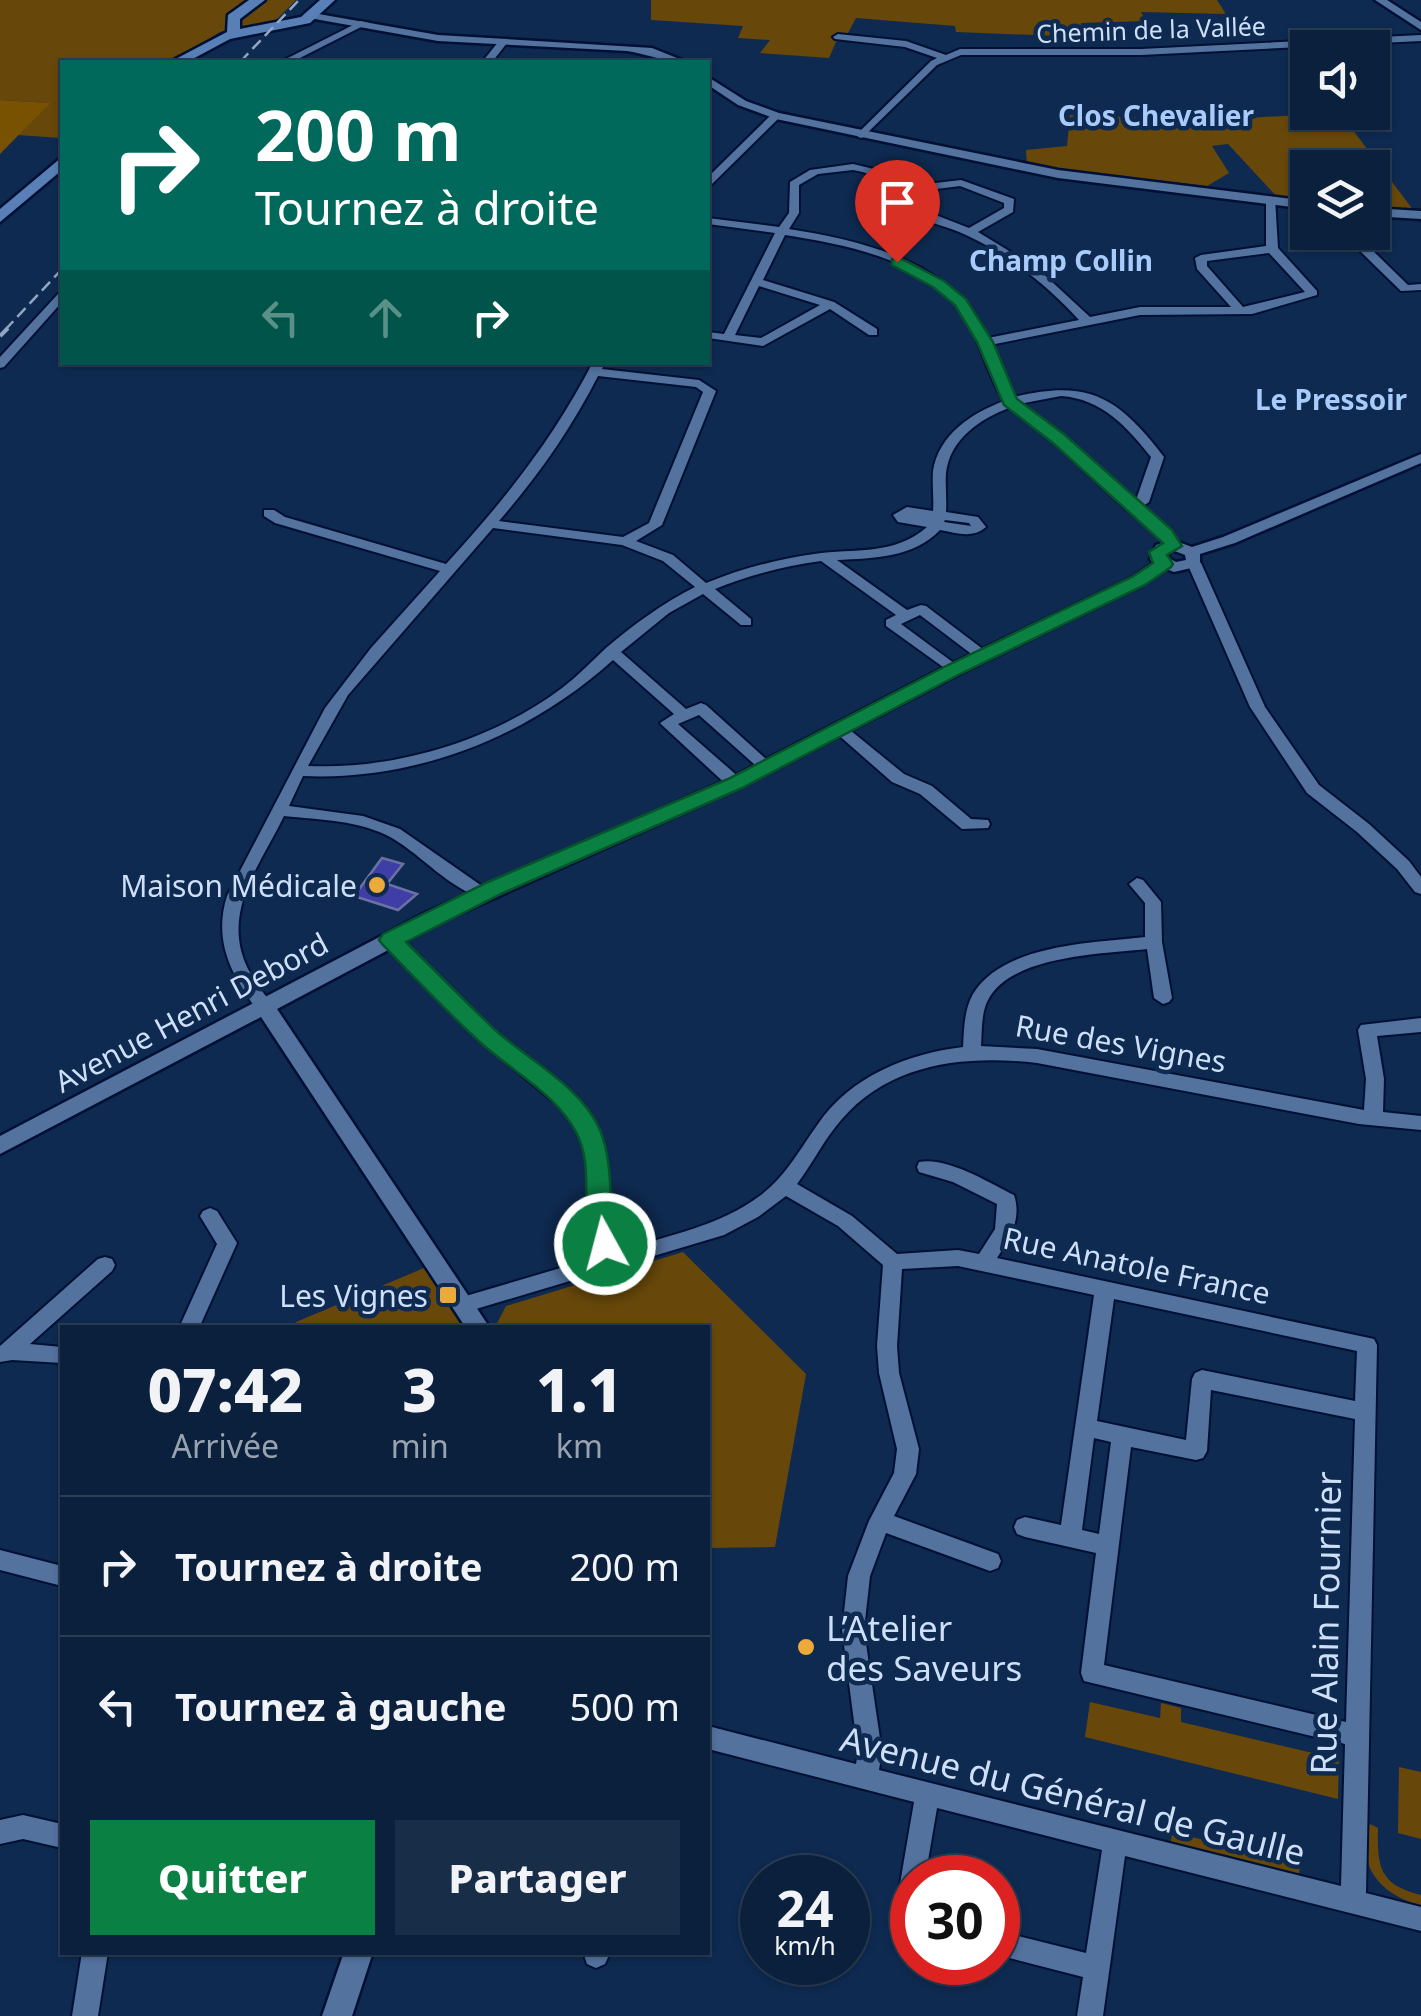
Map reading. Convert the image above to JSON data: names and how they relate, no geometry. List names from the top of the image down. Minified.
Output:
{"streets":{"street":["Chemin de la Vallée","Avenue Henri Debord","Rue des Vignes","Rue Anatole France","Rue Alain Fournier","Avenue du Général de Gaulle"]},"crossings":[["Rue Anatole France","Rue Alain Fournier"],["Rue Alain Fournier","Avenue du Général de Gaulle"]],"districts":["Clos Chevalier","Champ Collin","Le Pressoir"],"places":{"other":["Maison Médicale","L’Atelier des Saveurs"],"transit":["Les Vignes"]},"page":{"turn":["200 m","Tournez à droite"],"eta":["07:42","Arrivée","3","min","1.1","km"],"list":[{"name":"Tournez à droite","value":"200 m"},{"name":"Tournez à gauche","value":"500 m"}],"buttons":["Quitter","Partager"],"speed":"24 km/h","limit":"30"}}
